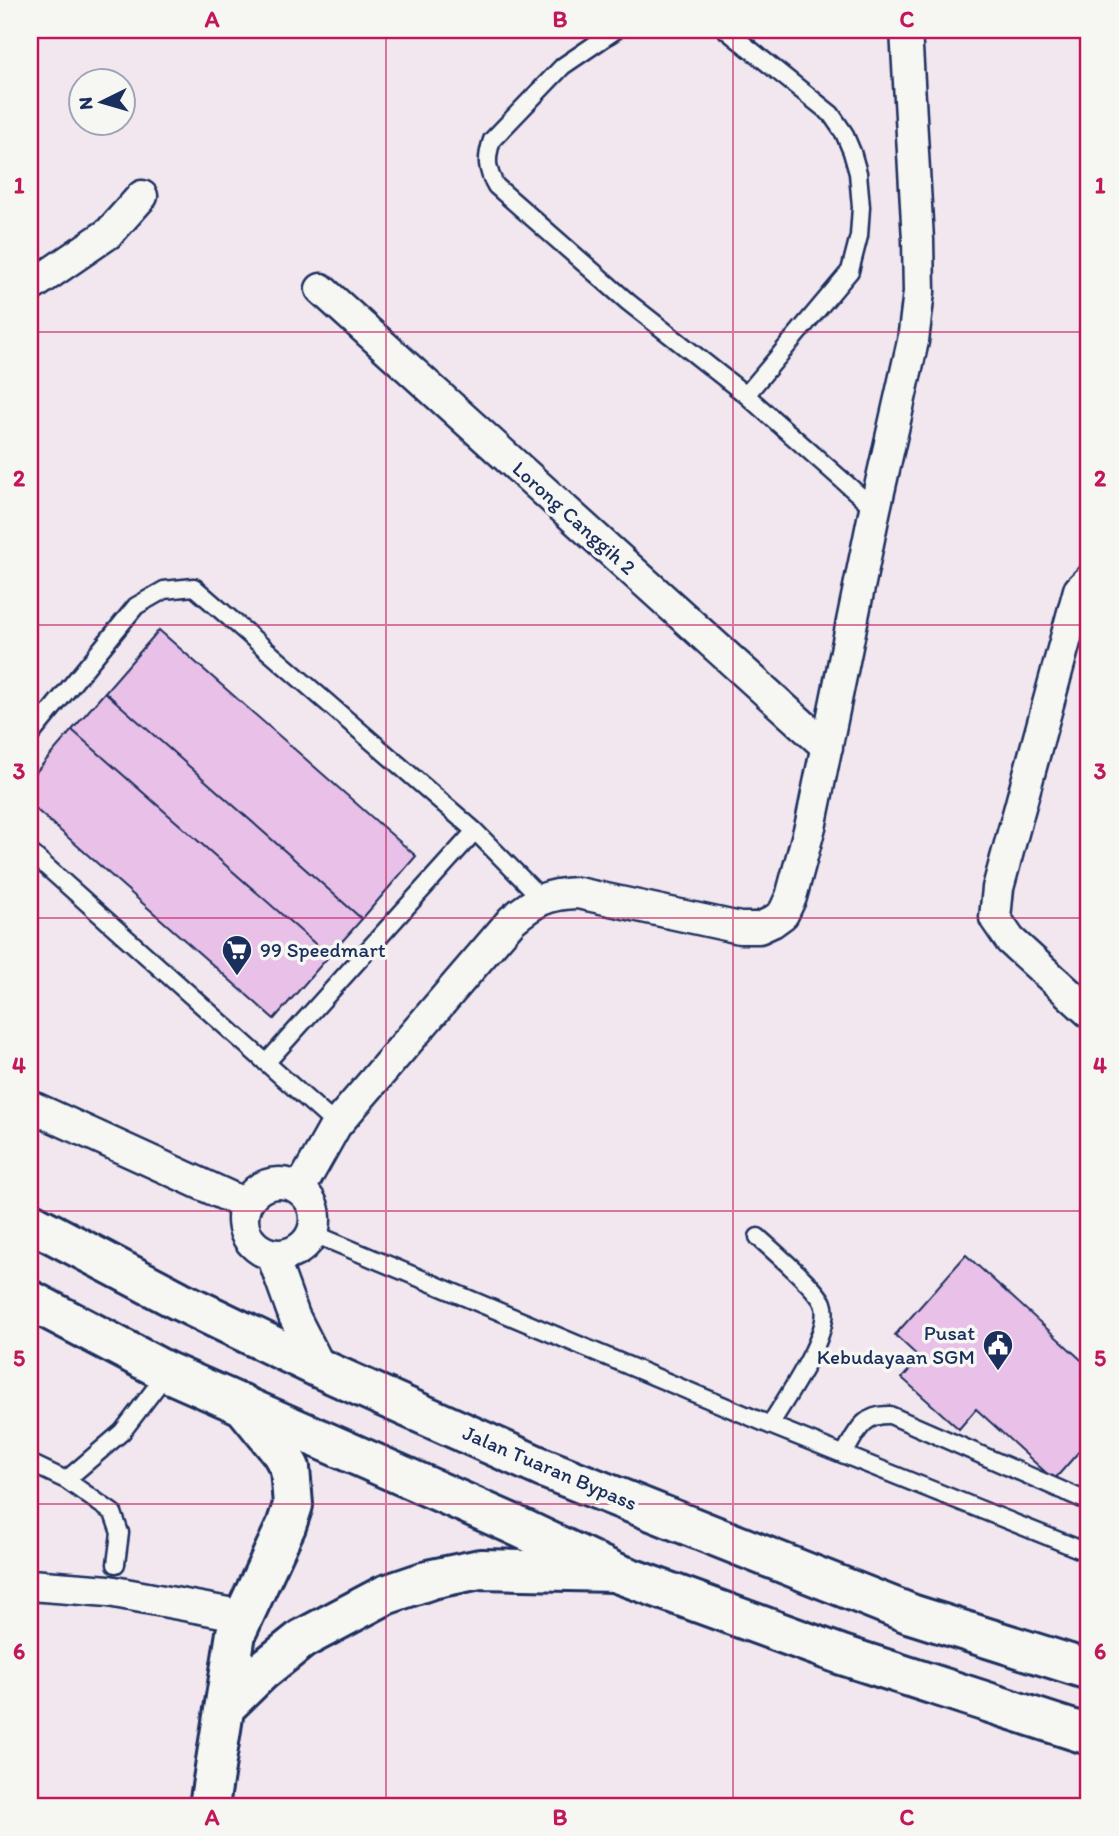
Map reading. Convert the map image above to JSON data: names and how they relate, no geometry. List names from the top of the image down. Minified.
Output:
{"streets":{"main road":["Jalan Tuaran Bypass"],"street":["Lorong Canggih 2"]},"places":{"supermarket":["99 Speedmart"],"public building":["Pusat Kebudayaan SGM"]},"north":"left","grid":{"columns":["A","B","C"],"rows":["1","2","3","4","5","6"]}}
